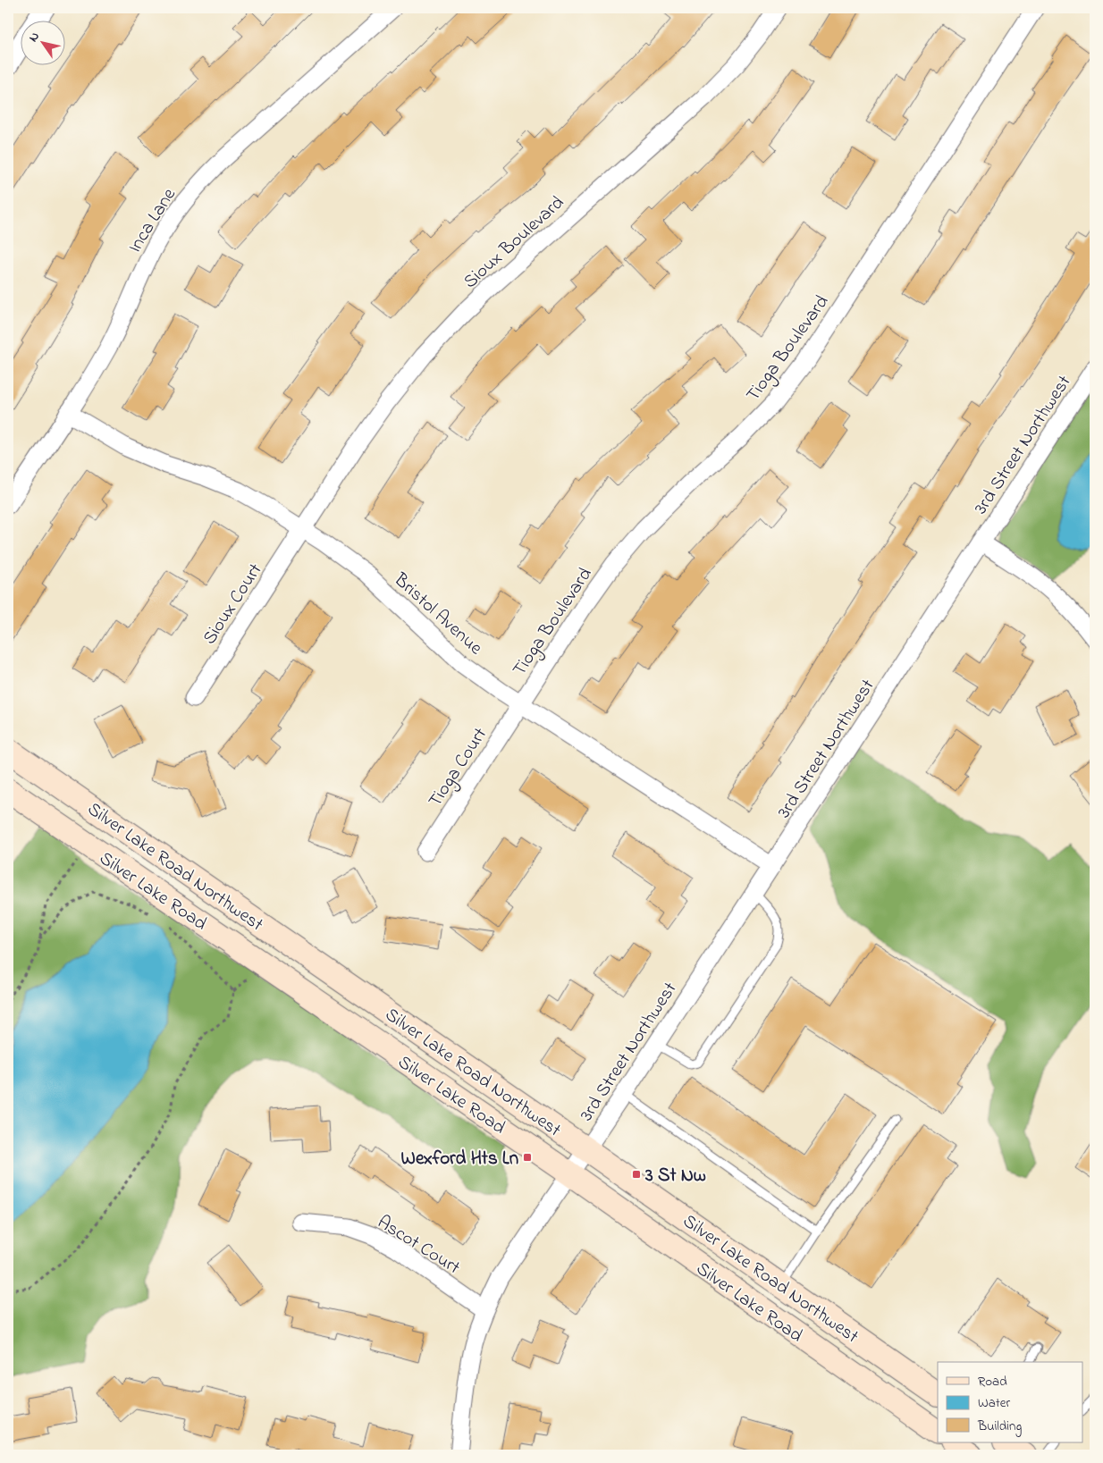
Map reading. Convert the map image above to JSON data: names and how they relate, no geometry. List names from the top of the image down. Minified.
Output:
{"streets":{"main road":["Silver Lake Road Northwest","Silver Lake Road"],"street":["Inca Lane","Sioux Boulevard","Tioga Boulevard","3rd Street Northwest","Sioux Court","Bristol Avenue","Tioga Court","Ascot Court"]},"crossings":[["Inca Lane","Bristol Avenue"],["Sioux Boulevard","Sioux Court"],["Sioux Boulevard","Bristol Avenue"],["Tioga Boulevard","Bristol Avenue"],["Tioga Boulevard","Tioga Court"],["3rd Street Northwest","Bristol Avenue"],["3rd Street Northwest","Silver Lake Road Northwest"],["3rd Street Northwest","Silver Lake Road"],["3rd Street Northwest","Ascot Court"],["Sioux Court","Bristol Avenue"],["Bristol Avenue","Tioga Court"]],"places":{"transit":["Wexford Hts Ln","3 St Nw"]},"legend":["Road","Water","Building"],"north":"top left"}
